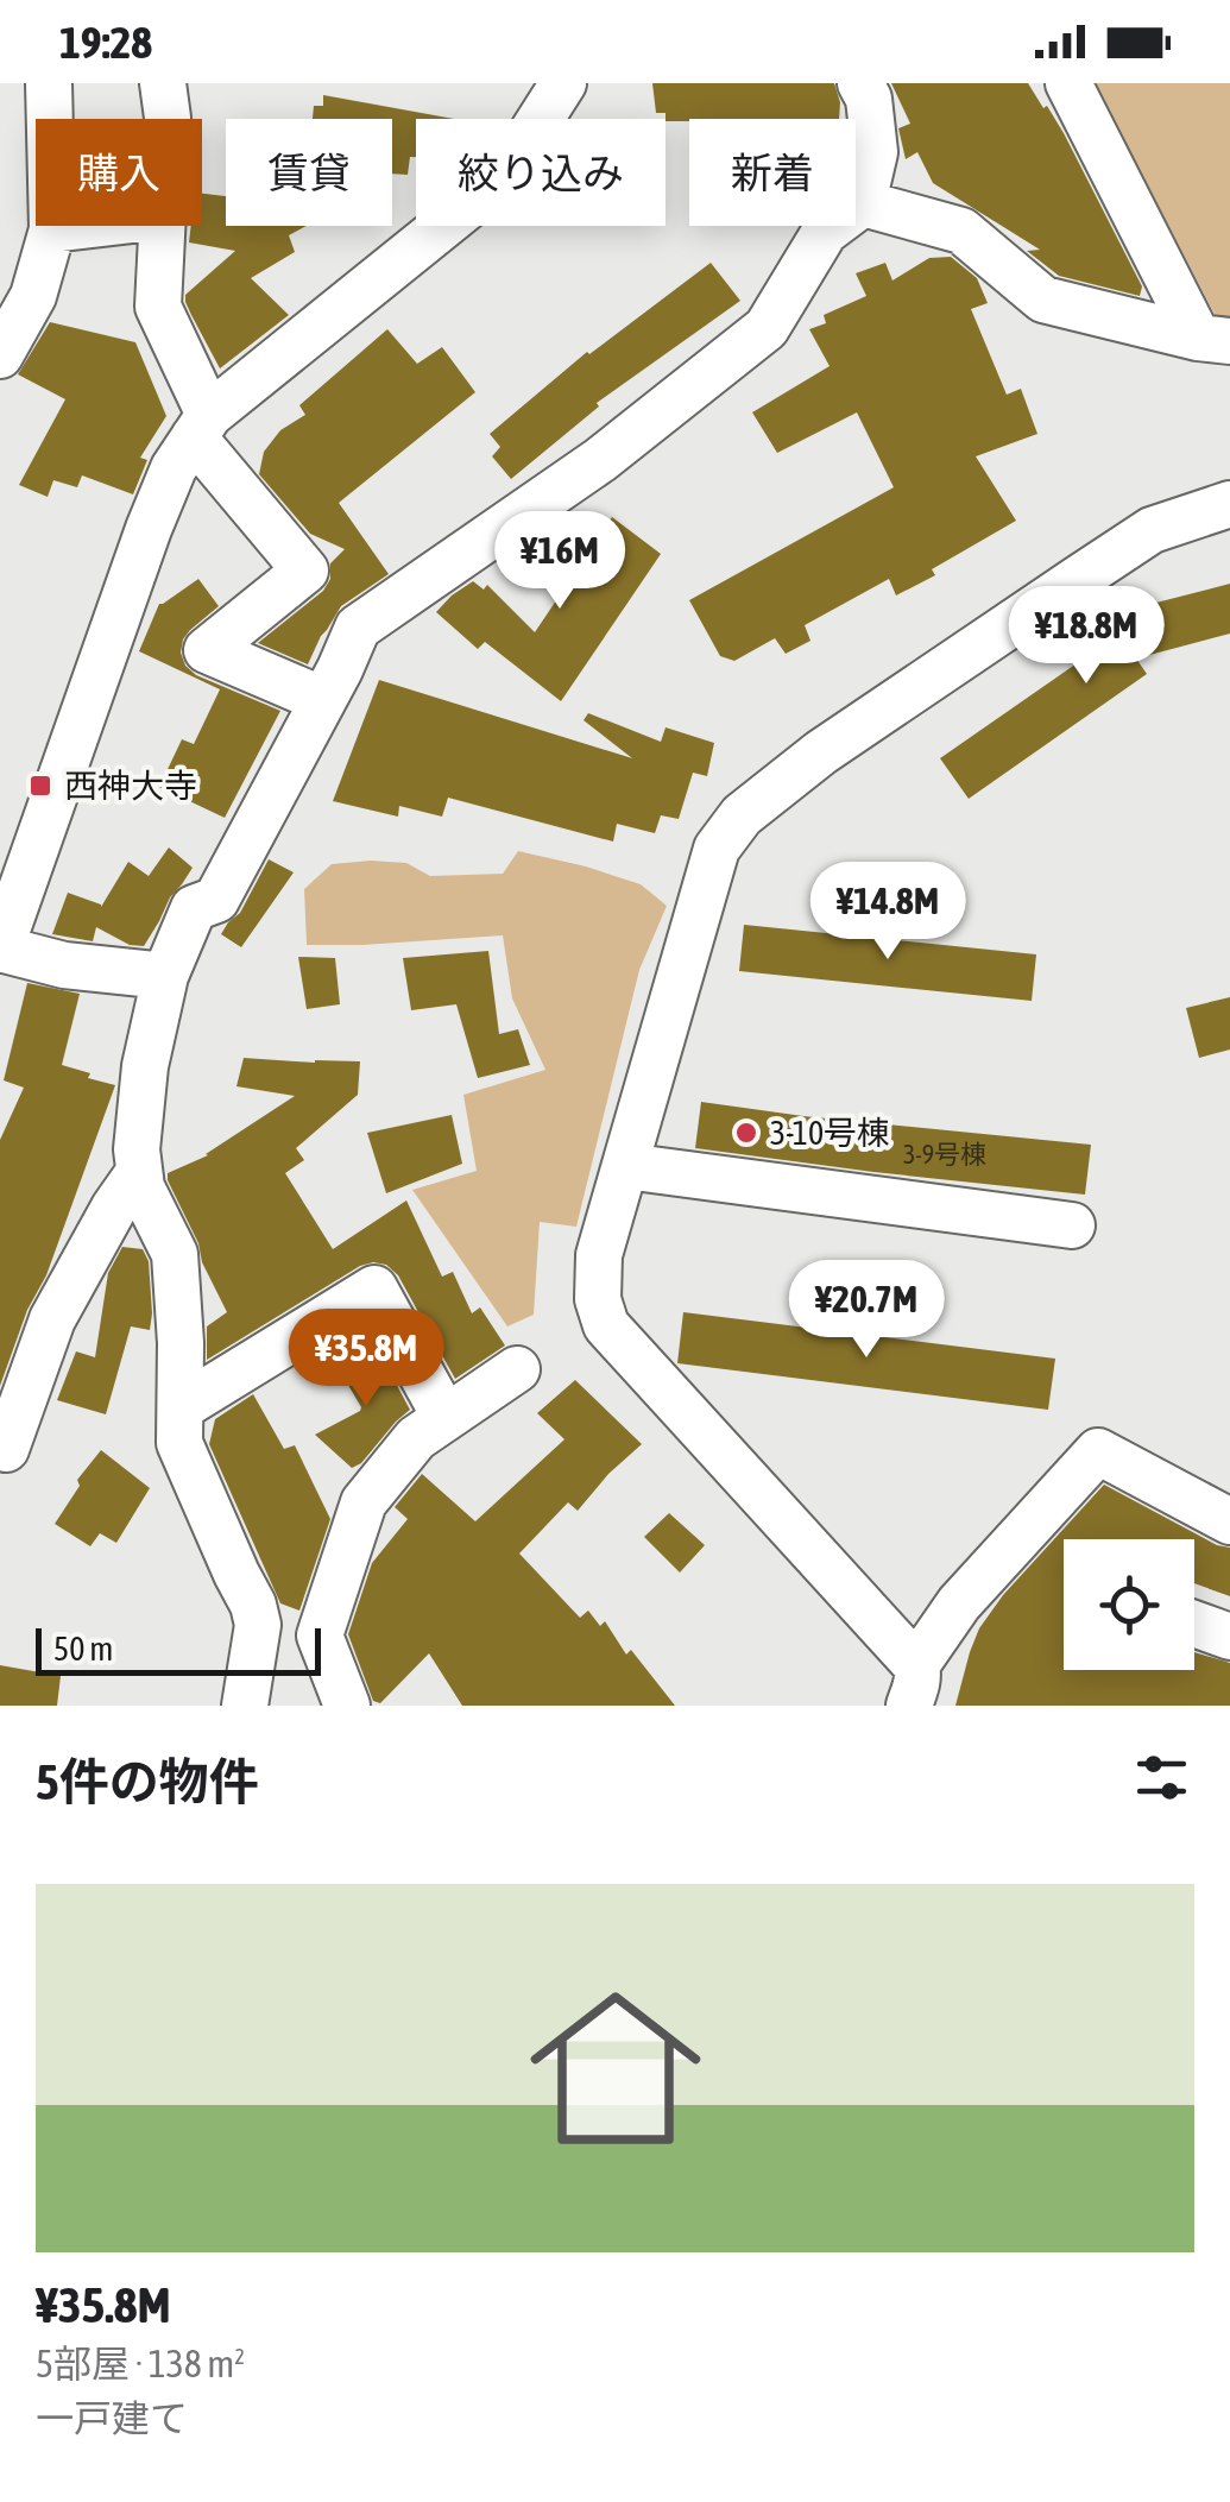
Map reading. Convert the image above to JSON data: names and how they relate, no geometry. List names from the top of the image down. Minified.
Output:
{"places":{"transit":["西神大寺"],"other":["3-10号棟"]},"house_numbers":["3-9号棟"],"scale_bar":"50 m","page":{"status":"19:28","chip":["購入","賃貸","絞り込み","新着"],"price":["¥16M","¥18.8M","¥14.8M","¥20.7M","¥35.8M"],"scale":"50 m","heading":"5件の物件","list":[{"name":"¥35.8M","note":"5部屋 · 138 m² · 一戸建て"}]}}
